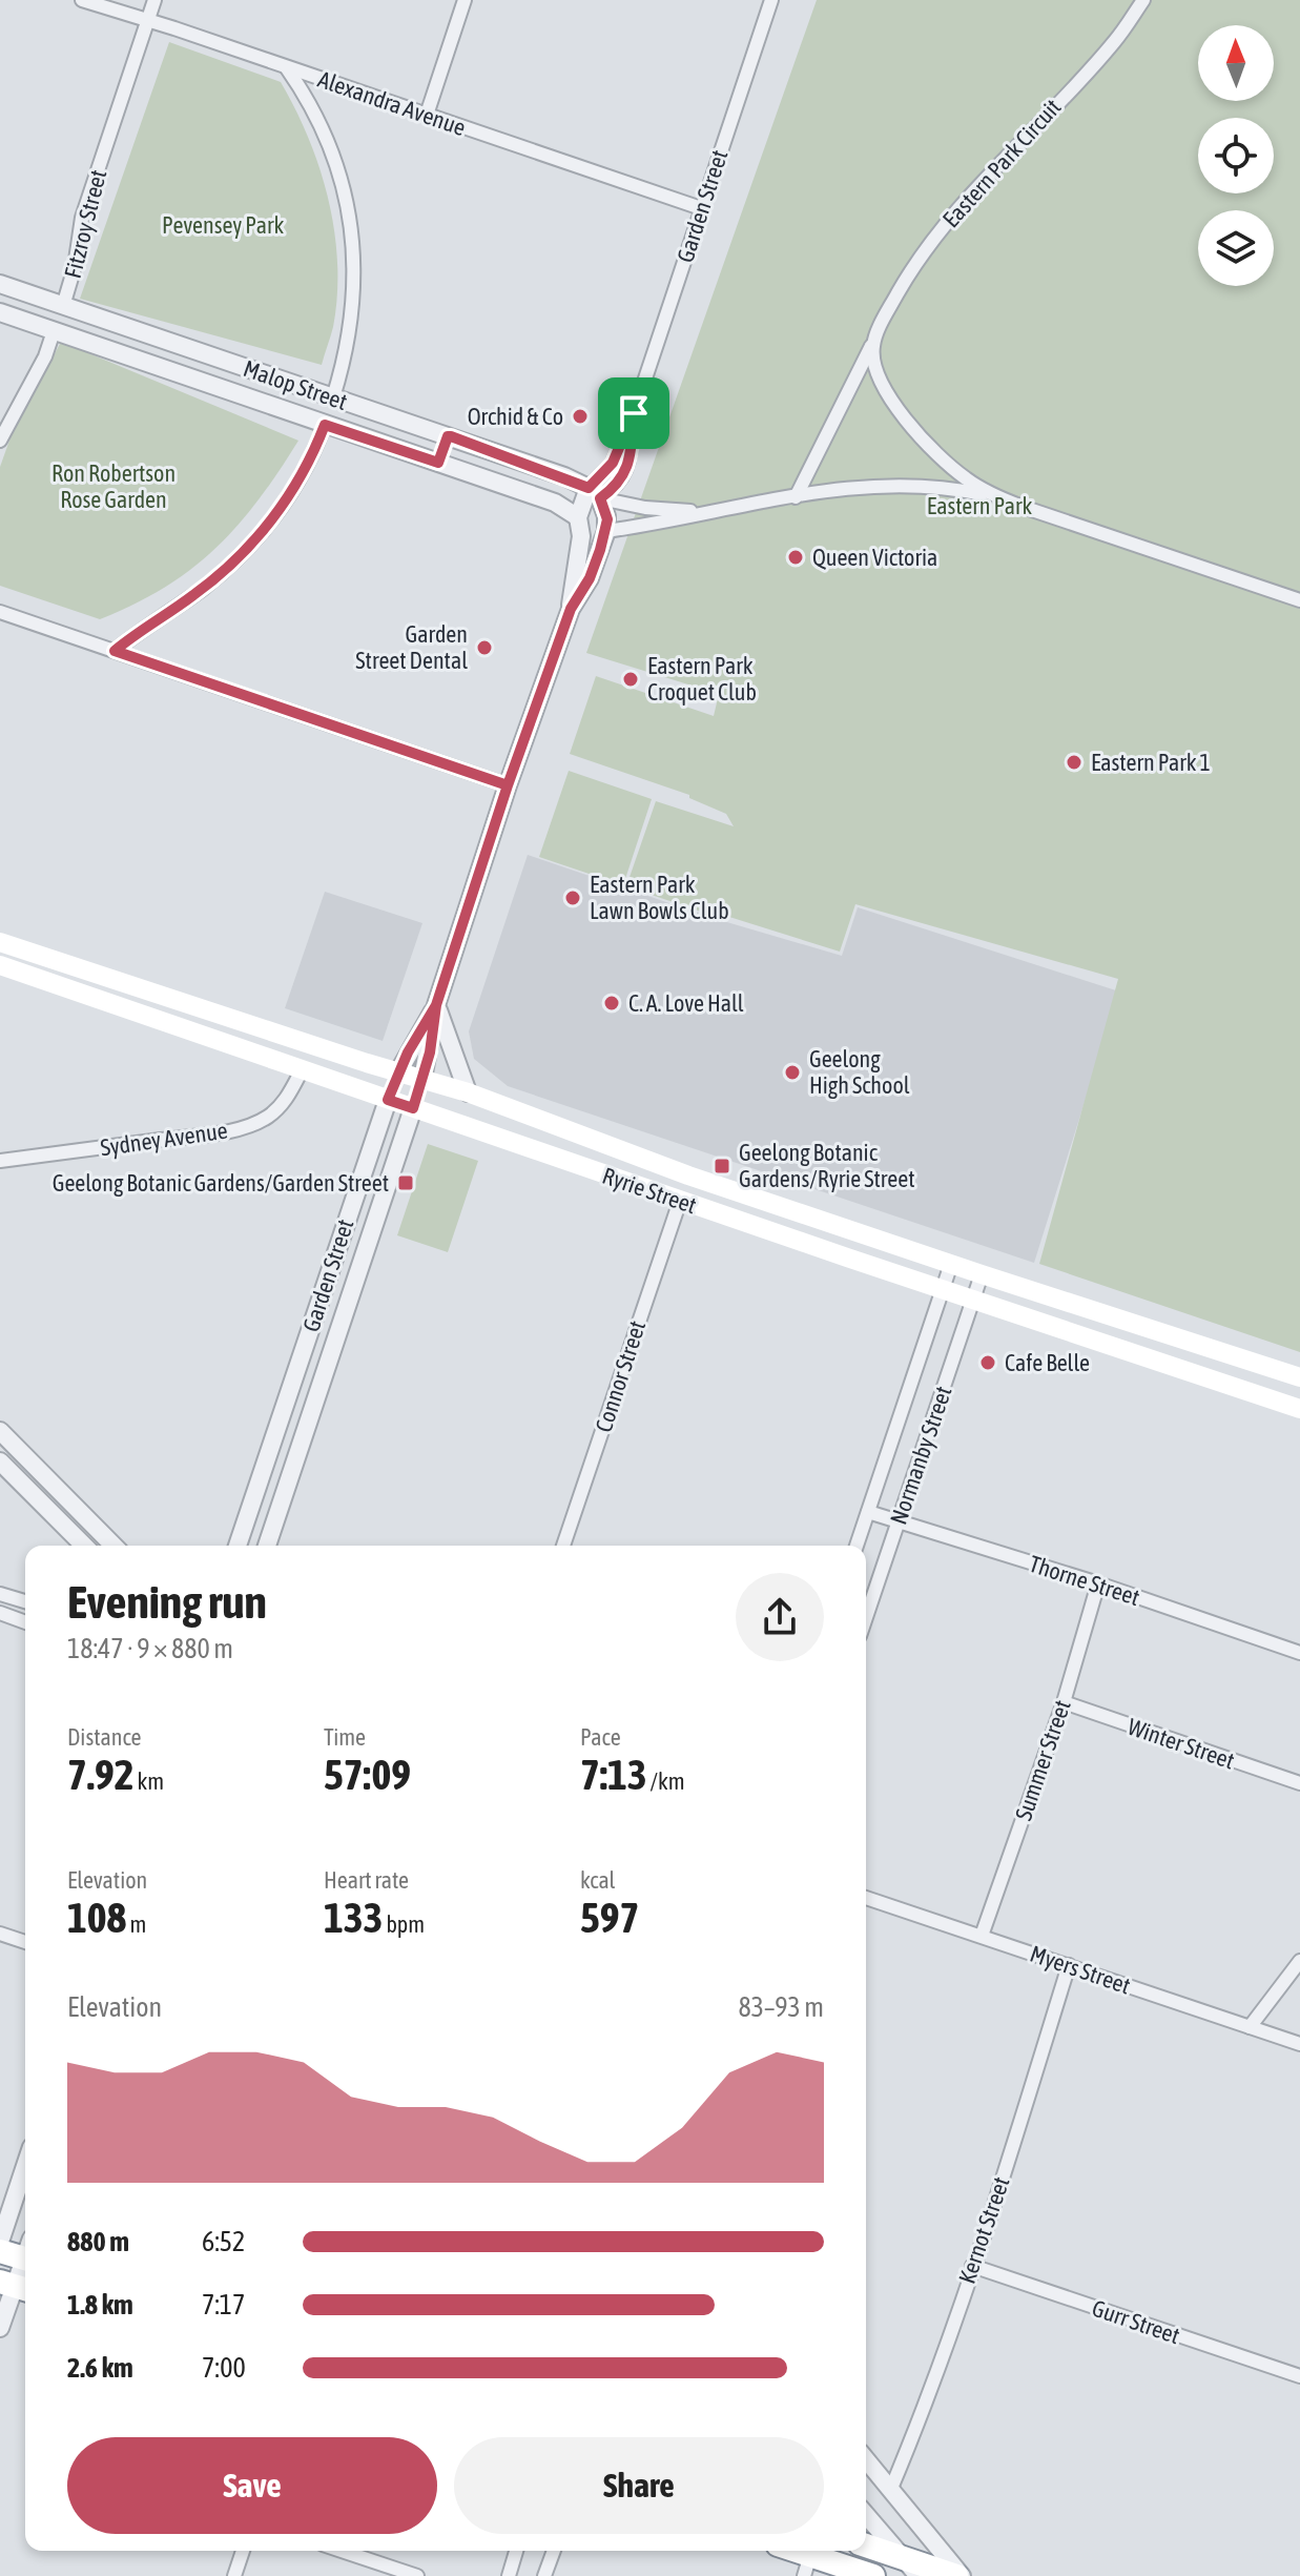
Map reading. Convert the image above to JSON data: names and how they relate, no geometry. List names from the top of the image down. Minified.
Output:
{"streets":{"main road":["Garden Street","Ryrie Street"],"street":["Alexandra Avenue","Eastern Park Circuit","Fitzroy Street","Malop Street","Sydney Avenue","Connor Street","Normanby Street","Thorne Street","Winter Street","Summer Street","Myers Street","Kernot Street","Gurr Street"]},"crossings":[["Alexandra Avenue","Garden Street"],["Alexandra Avenue","Fitzroy Street"],["Garden Street","Malop Street"],["Garden Street","Ryrie Street"],["Fitzroy Street","Malop Street"],["Sydney Avenue","Ryrie Street"],["Ryrie Street","Connor Street"],["Ryrie Street","Normanby Street"],["Normanby Street","Thorne Street"],["Thorne Street","Summer Street"],["Winter Street","Summer Street"],["Summer Street","Myers Street"],["Myers Street","Kernot Street"],["Kernot Street","Gurr Street"]],"parks":["Pevensey Park","Ron Robertson Rose Garden","Eastern Park"],"places":{"other":["Orchid & Co","Queen Victoria","Garden Street Dental","Eastern Park Croquet Club","Eastern Park 1","Eastern Park Lawn Bowls Club","C. A. Love Hall","Geelong High School","Cafe Belle"],"transit":["Geelong Botanic Gardens/Ryrie Street","Geelong Botanic Gardens/Garden Street"]},"north":"top","page":{"heading":["Evening run","18:47 · 9 × 880 m"],"stats":[["Distance","7.92 km"],["Time","57:09"],["Pace","7:13 /km"],["Elevation","108 m"],["Heart rate","133 bpm"],["kcal","597"]],"chart":["Elevation","83–93 m"],"list":[{"name":"880 m","note":"6:52"},{"name":"1.8 km","note":"7:17"},{"name":"2.6 km","note":"7:00"}],"buttons":["Save","Share"]}}
